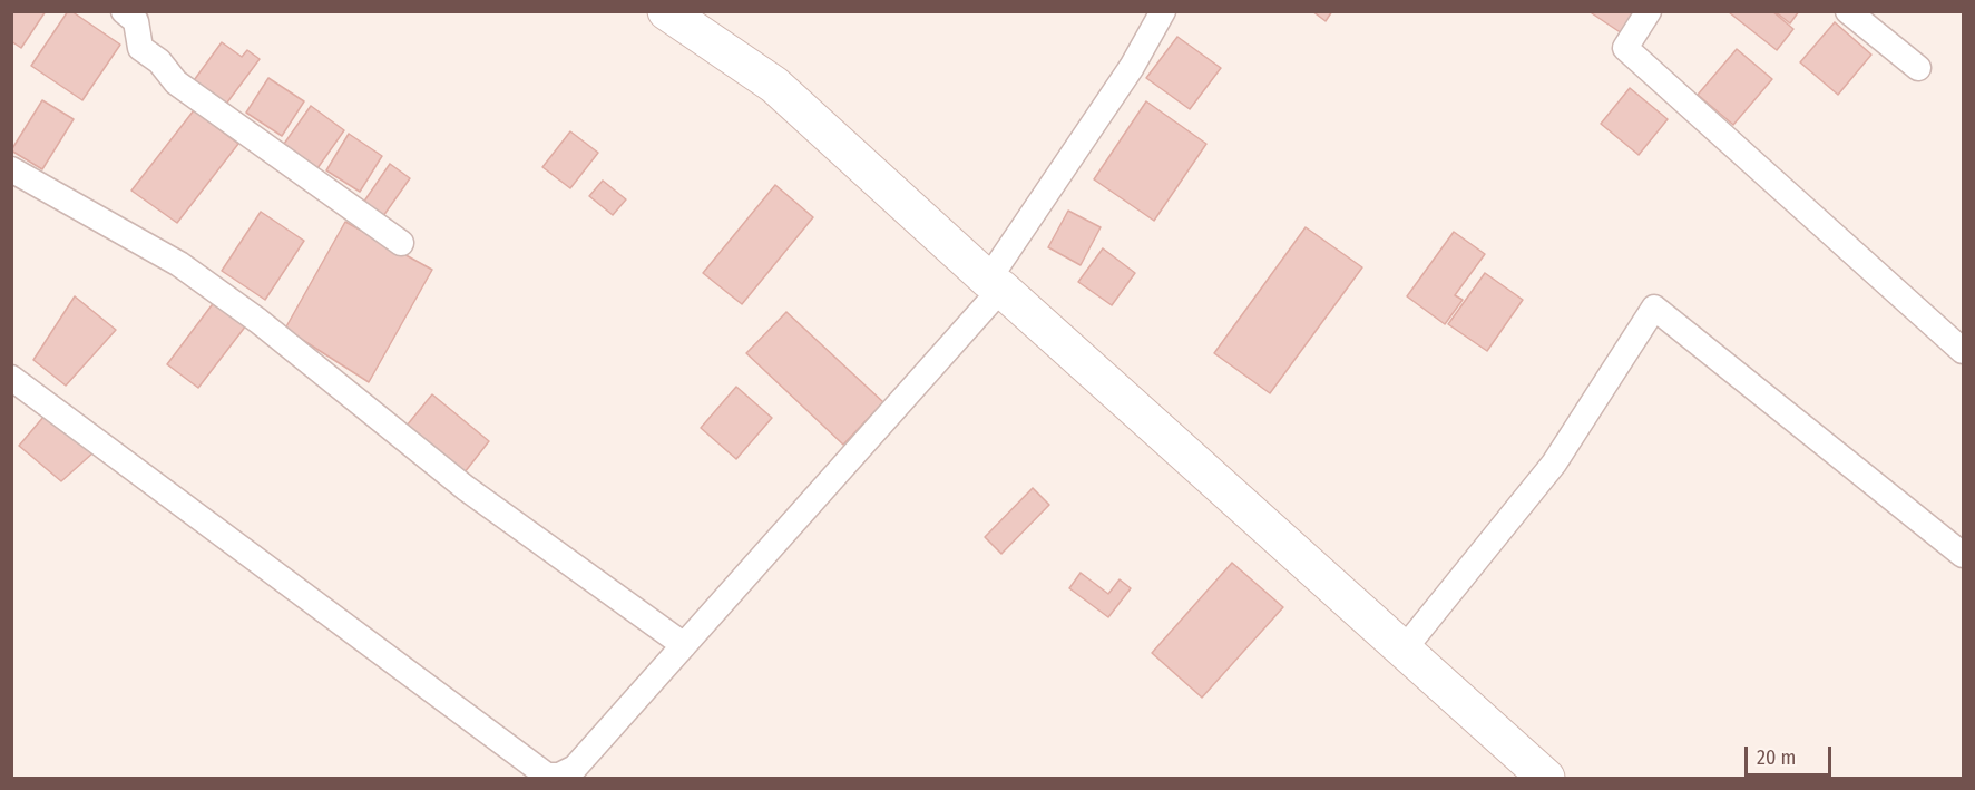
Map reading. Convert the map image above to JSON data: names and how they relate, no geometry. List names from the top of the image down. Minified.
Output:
{"scale_bar":"20 m"}
